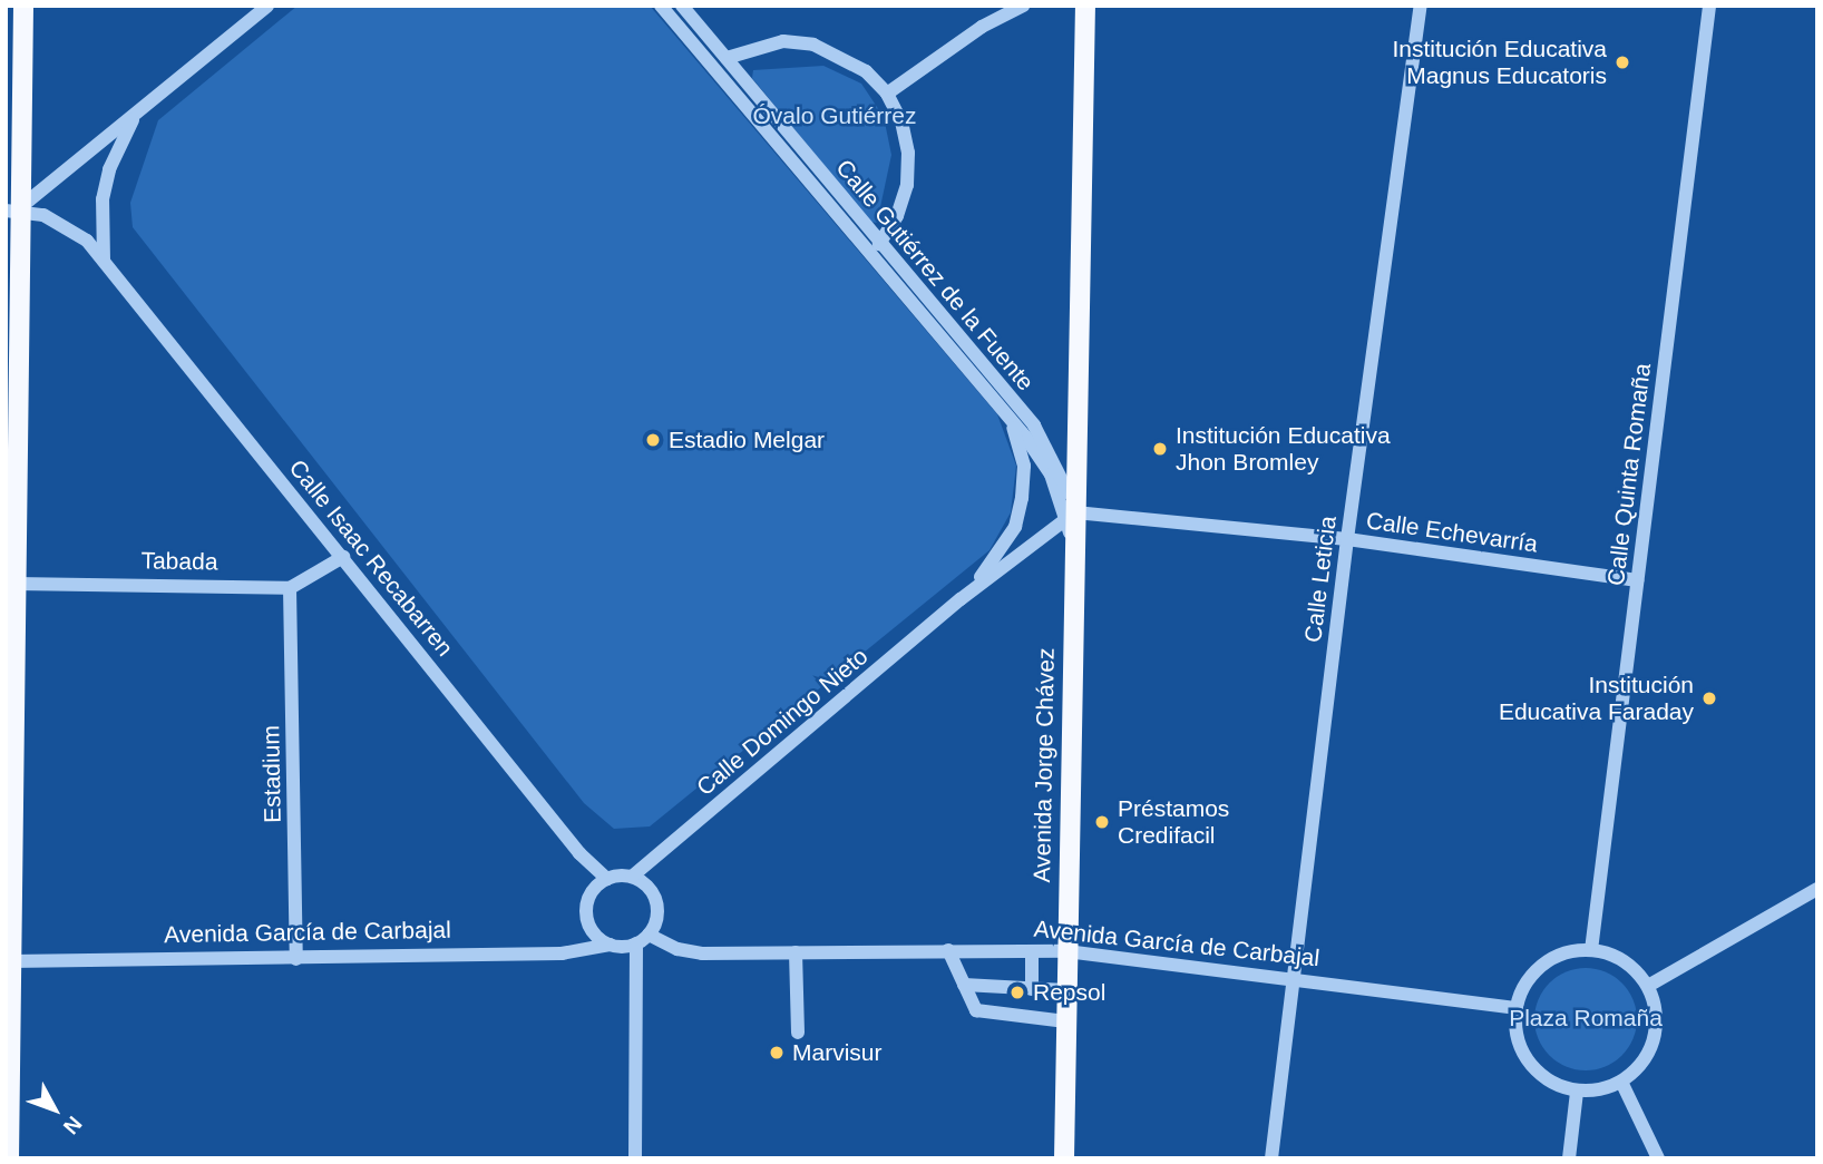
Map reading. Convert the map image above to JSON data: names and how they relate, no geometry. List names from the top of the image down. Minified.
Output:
{"streets":{"main road":["Avenida Jorge Chávez"],"street":["Calle Gutiérrez de la Fuente","Calle Quinta Romaña","Calle Echevarría","Calle Isaac Recabarren","Tabada","Calle Leticia","Calle Domingo Nieto","Estadium","Avenida García de Carbajal"]},"crossings":[["Calle Gutiérrez de la Fuente","Calle Echevarría"],["Calle Gutiérrez de la Fuente","Calle Domingo Nieto"],["Calle Gutiérrez de la Fuente","Avenida Jorge Chávez"],["Calle Quinta Romaña","Calle Echevarría"],["Calle Quinta Romaña","Avenida García de Carbajal"],["Calle Echevarría","Calle Leticia"],["Calle Echevarría","Calle Domingo Nieto"],["Calle Echevarría","Avenida Jorge Chávez"],["Calle Isaac Recabarren","Calle Domingo Nieto"],["Calle Isaac Recabarren","Avenida García de Carbajal"],["Tabada","Estadium"],["Calle Leticia","Avenida García de Carbajal"],["Calle Domingo Nieto","Avenida Jorge Chávez"],["Calle Domingo Nieto","Avenida García de Carbajal"],["Avenida Jorge Chávez","Avenida García de Carbajal"],["Estadium","Avenida García de Carbajal"]],"parks":["Óvalo Gutiérrez","Plaza Romaña"],"places":["Institución Educativa Magnus Educatoris","Estadio Melgar","Institución Educativa Jhon Bromley","Institución Educativa Faraday","Préstamos Credifacil","Repsol","Marvisur"],"north":"bottom right"}
